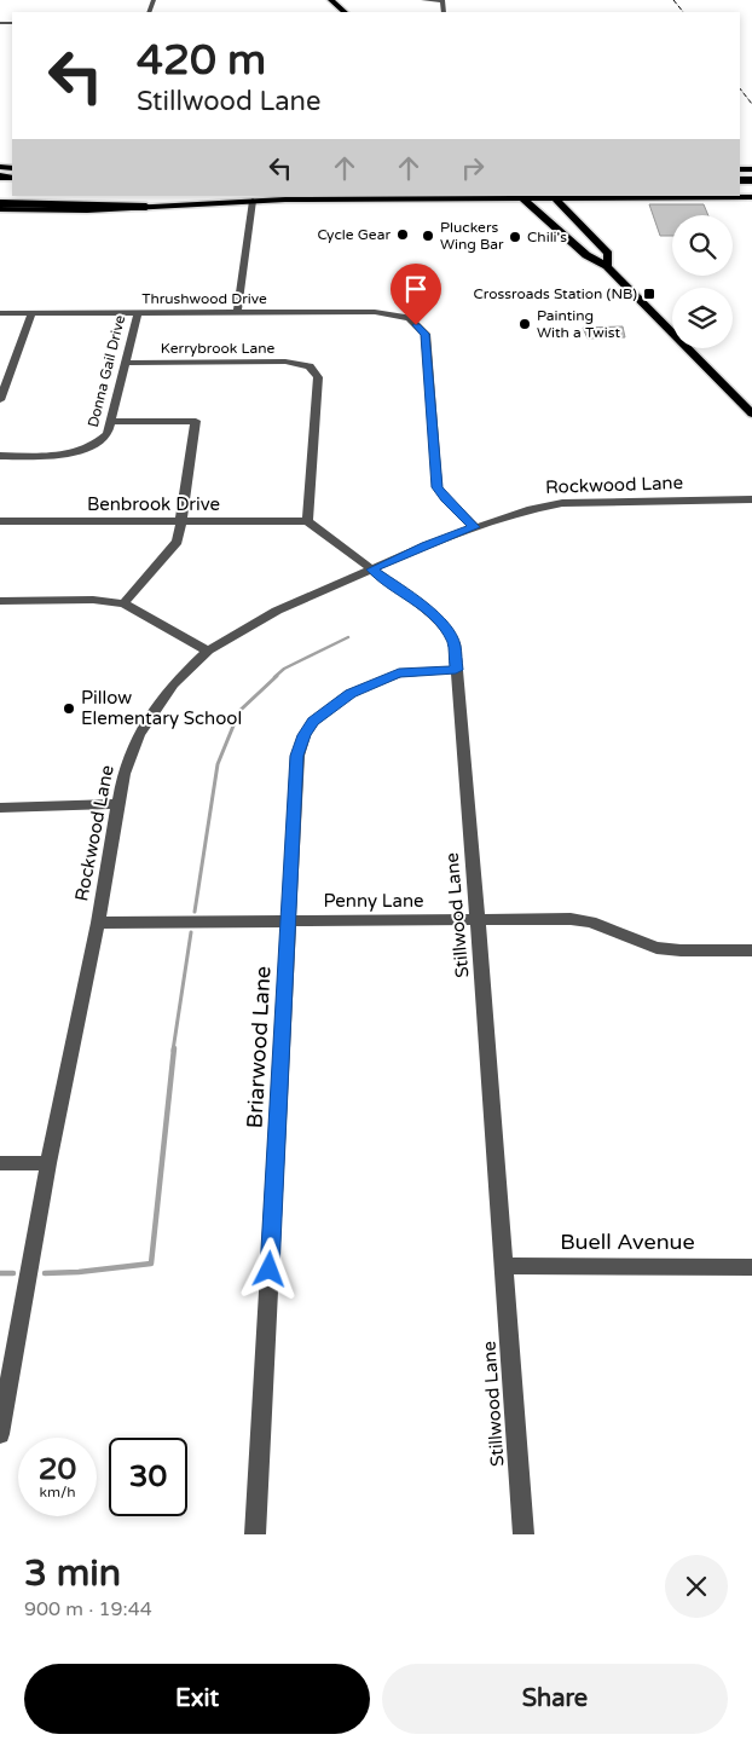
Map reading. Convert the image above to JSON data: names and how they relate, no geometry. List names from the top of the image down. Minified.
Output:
{"streets":{"street":["Thrushwood Drive","Kerrybrook Lane","Donna Gail Drive","Rockwood Lane","Benbrook Drive","Penny Lane","Stillwood Lane","Briarwood Lane","Buell Avenue"]},"crossings":[["Thrushwood Drive","Donna Gail Drive"],["Thrushwood Drive","Rockwood Lane"],["Kerrybrook Lane","Donna Gail Drive"],["Kerrybrook Lane","Benbrook Drive"],["Kerrybrook Lane","Stillwood Lane"],["Rockwood Lane","Penny Lane"],["Rockwood Lane","Stillwood Lane"],["Benbrook Drive","Stillwood Lane"],["Penny Lane","Stillwood Lane"],["Penny Lane","Briarwood Lane"],["Stillwood Lane","Briarwood Lane"],["Stillwood Lane","Buell Avenue"]],"places":{"other":["Cycle Gear","Pluckers Wing Bar","Chili's","Painting With a Twist","Pillow Elementary School"],"transit":["Crossroads Station (NB)"]},"page":{"turn":["420 m","Stillwood Lane"],"speed":"20 km/h","limit":"30","heading":["3 min","900 m · 19:44"],"buttons":["Exit","Share"]}}
